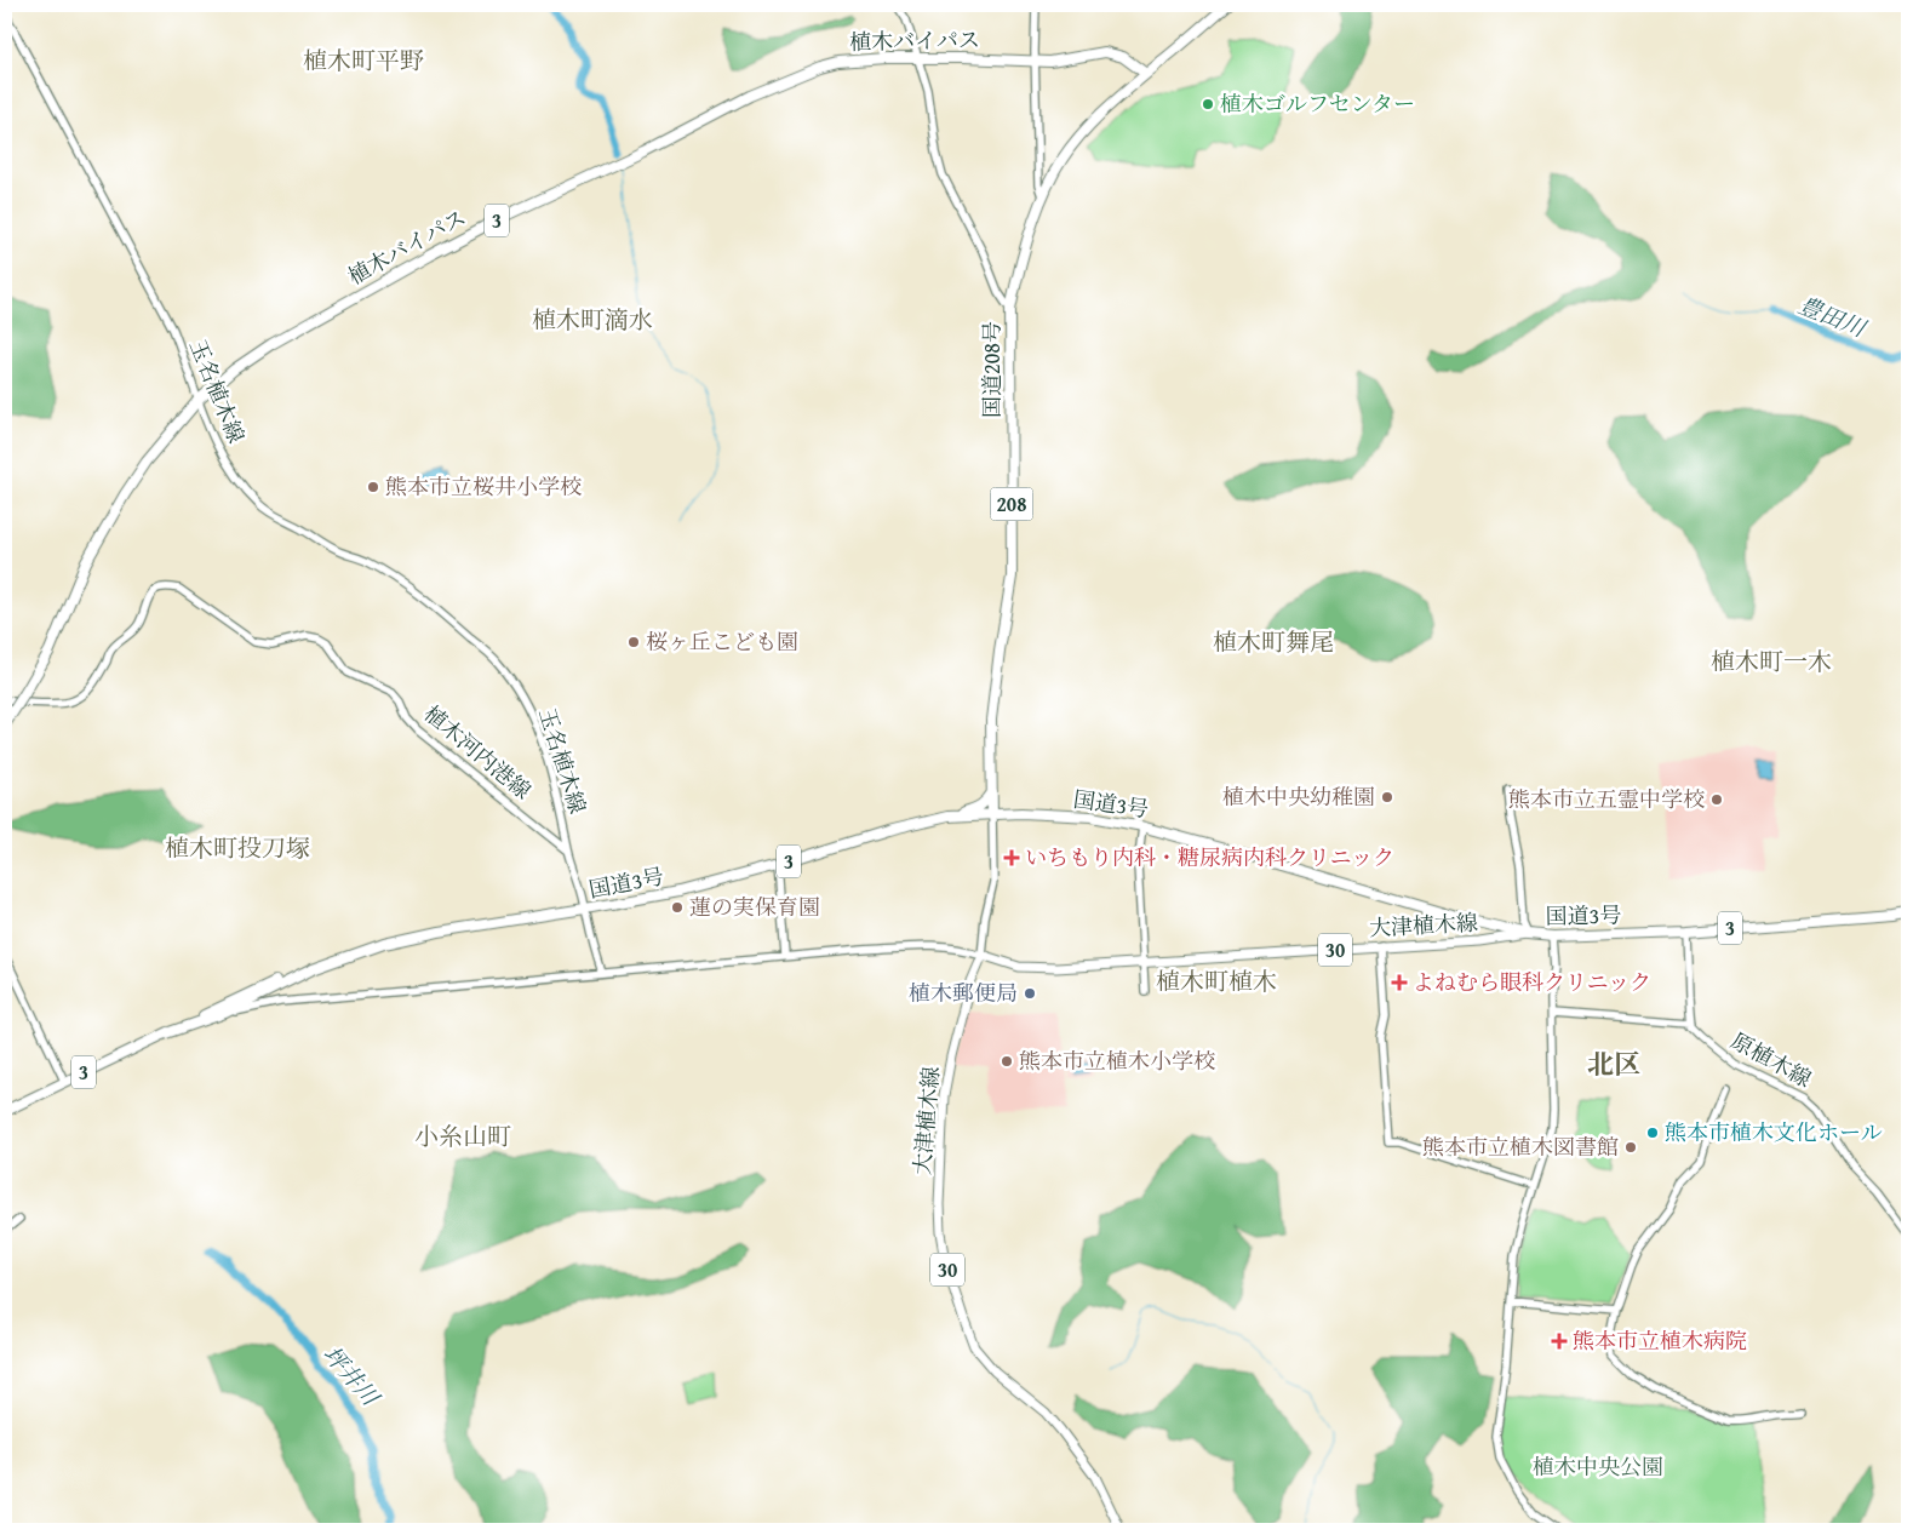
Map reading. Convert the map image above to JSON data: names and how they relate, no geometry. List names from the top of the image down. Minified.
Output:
{"streets":{"highway":["植木バイパス","3","国道208号","208","国道3号"],"main road":["大津植木線","30"],"street":["玉名植木線","植木河内港線","原植木線"]},"crossings":[["植木バイパス","国道208号"],["植木バイパス","玉名植木線"],["国道208号","国道3号"],["玉名植木線","植木河内港線"],["国道3号","大津植木線"]],"districts":["植木町平野","植木町滴水","植木町舞尾","植木町一木","植木町投刀塚","植木町植木","北区","小糸山町"],"water":["豊田川","坪井川"],"parks":["植木中央公園"],"places":{"other":["植木ゴルフセンター","熊本市立桜井小学校","桜ヶ丘こども園","植木中央幼稚園","熊本市立五霊中学校","蓮の実保育園","植木郵便局","熊本市立植木小学校","熊本市植木文化ホール","熊本市立植木図書館"],"health":["いちもり内科・糖尿病内科クリニック","よねむら眼科クリニック","熊本市立植木病院"]}}
